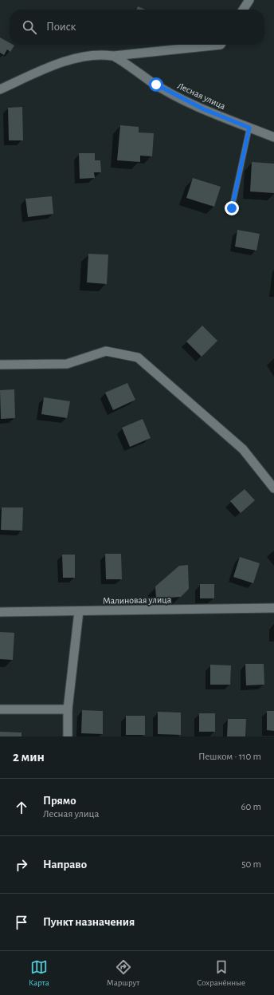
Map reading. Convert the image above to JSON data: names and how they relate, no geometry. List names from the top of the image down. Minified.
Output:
{"streets":{"street":["Лесная улица","Малиновая улица"]},"page":{"search":"Поиск","heading":["2 мин","Пешком · 110 m"],"list":[["Прямо","Лесная улица","60 m"],["Направо","50 m"],"Пункт назначения"],"nav":["Карта","Маршрут","Сохранённые"]}}
